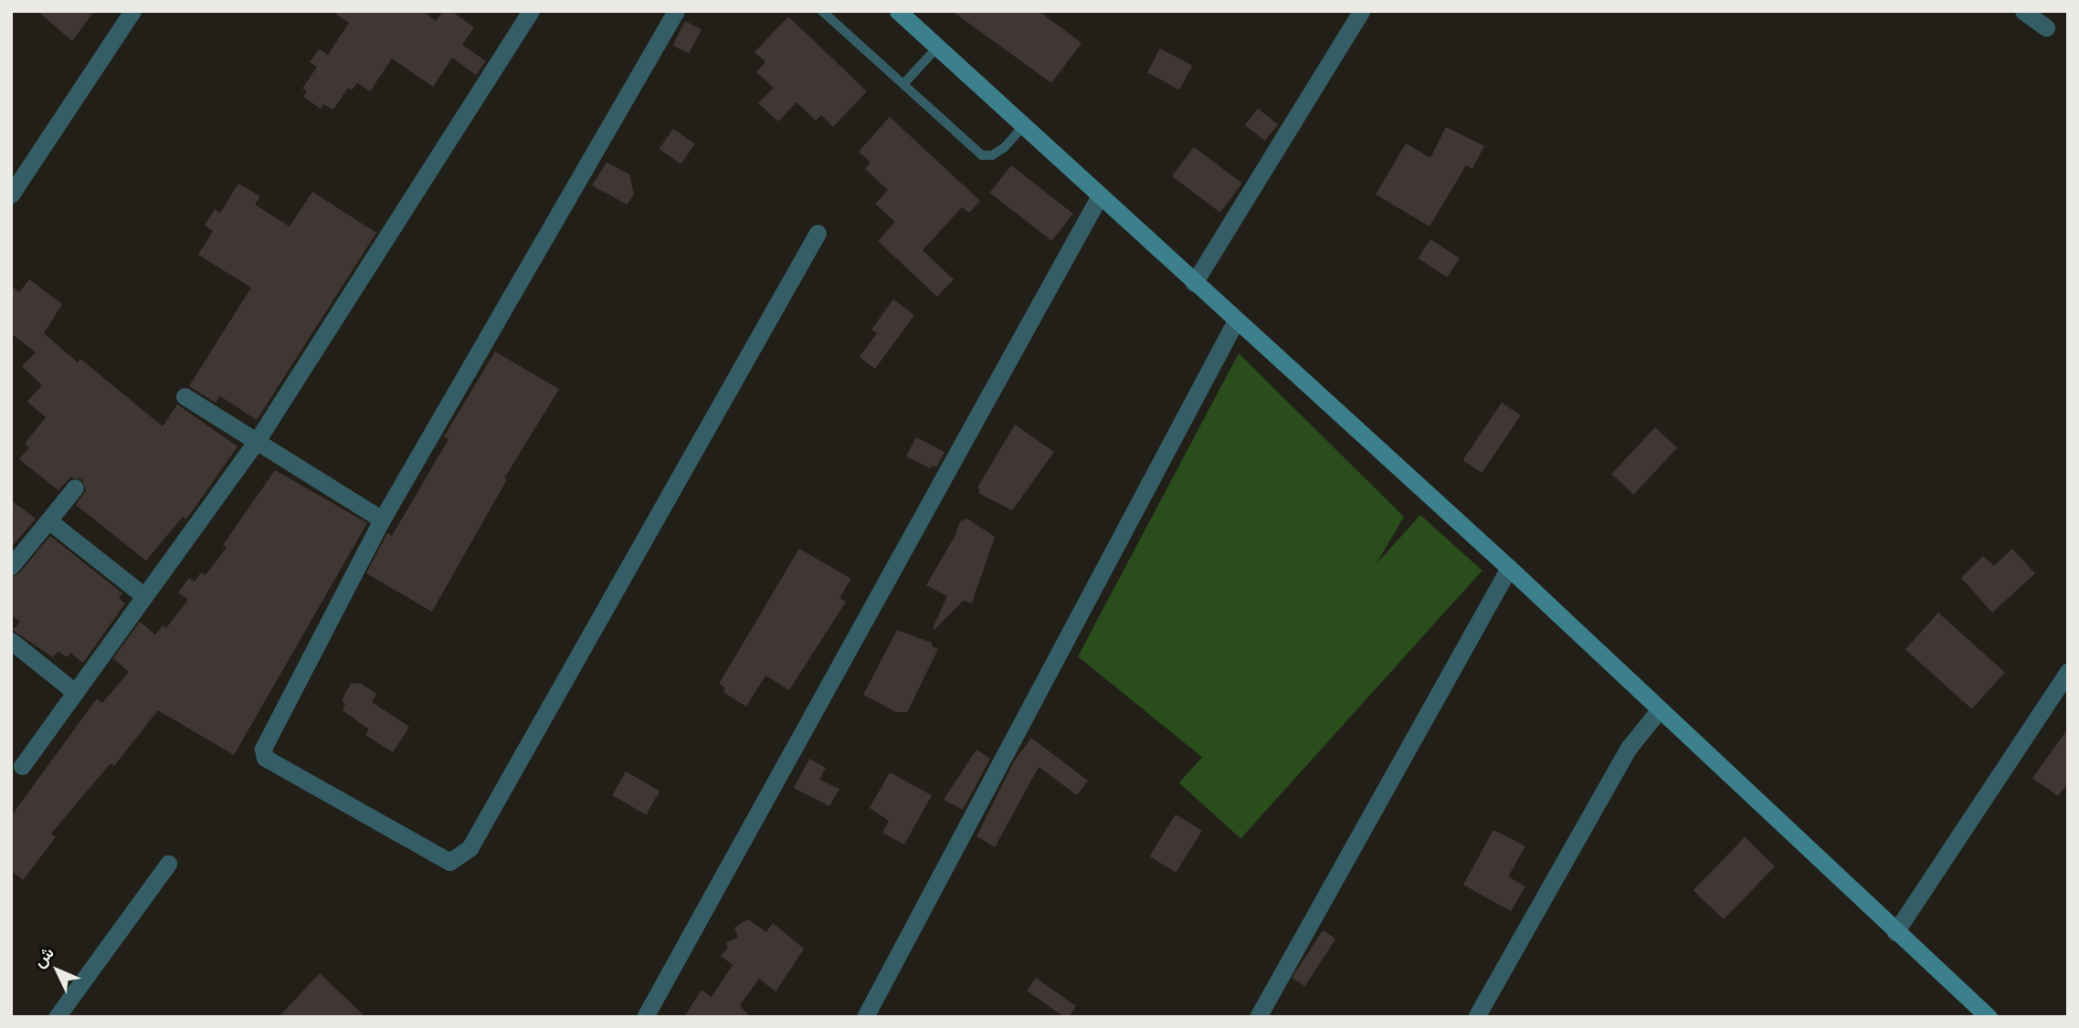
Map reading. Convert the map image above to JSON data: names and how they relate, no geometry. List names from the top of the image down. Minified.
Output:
{"north":"top left"}
